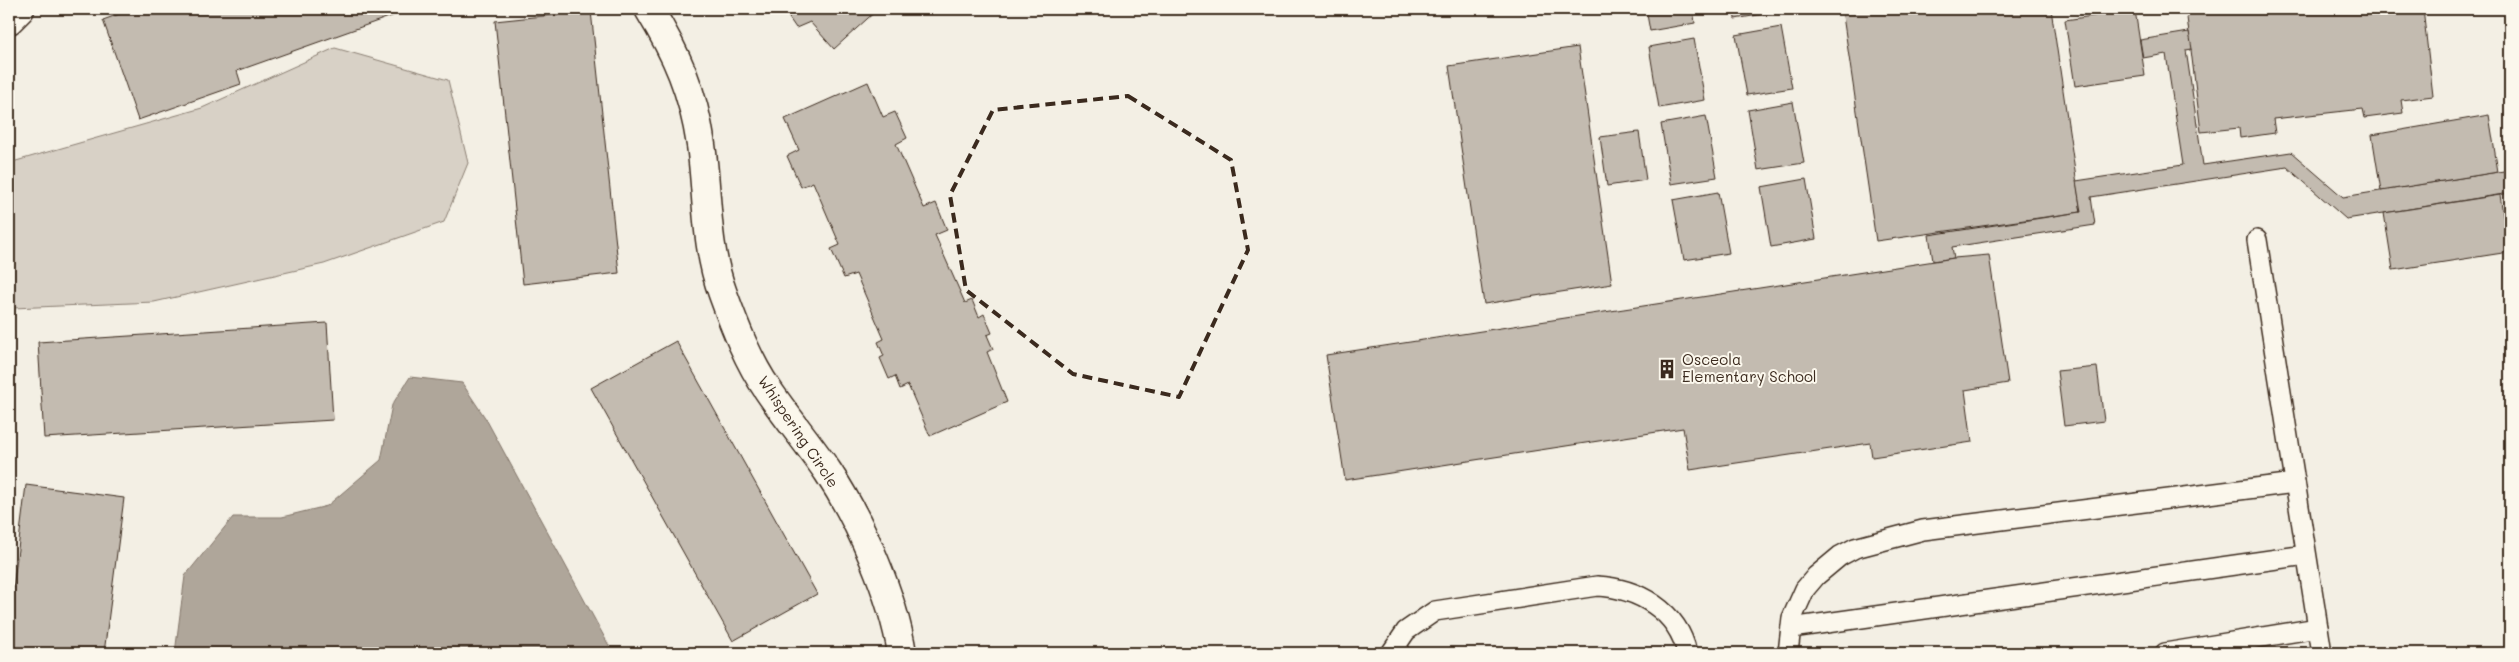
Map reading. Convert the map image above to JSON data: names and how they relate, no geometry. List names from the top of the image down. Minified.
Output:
{"streets":{"street":["Whispering Circle"]},"places":{"building":["Osceola Elementary School"]}}
